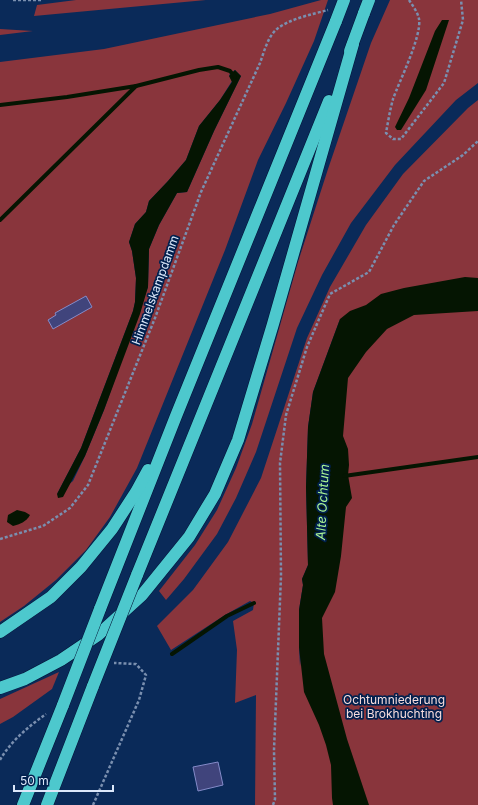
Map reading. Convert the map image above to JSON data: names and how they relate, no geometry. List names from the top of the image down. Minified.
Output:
{"streets":{"path":["Himmelskampdamm"]},"water":["Alte Ochtum"],"parks":["Ochtumniederung bei Brokhuchting"],"scale_bar":"50 m"}
